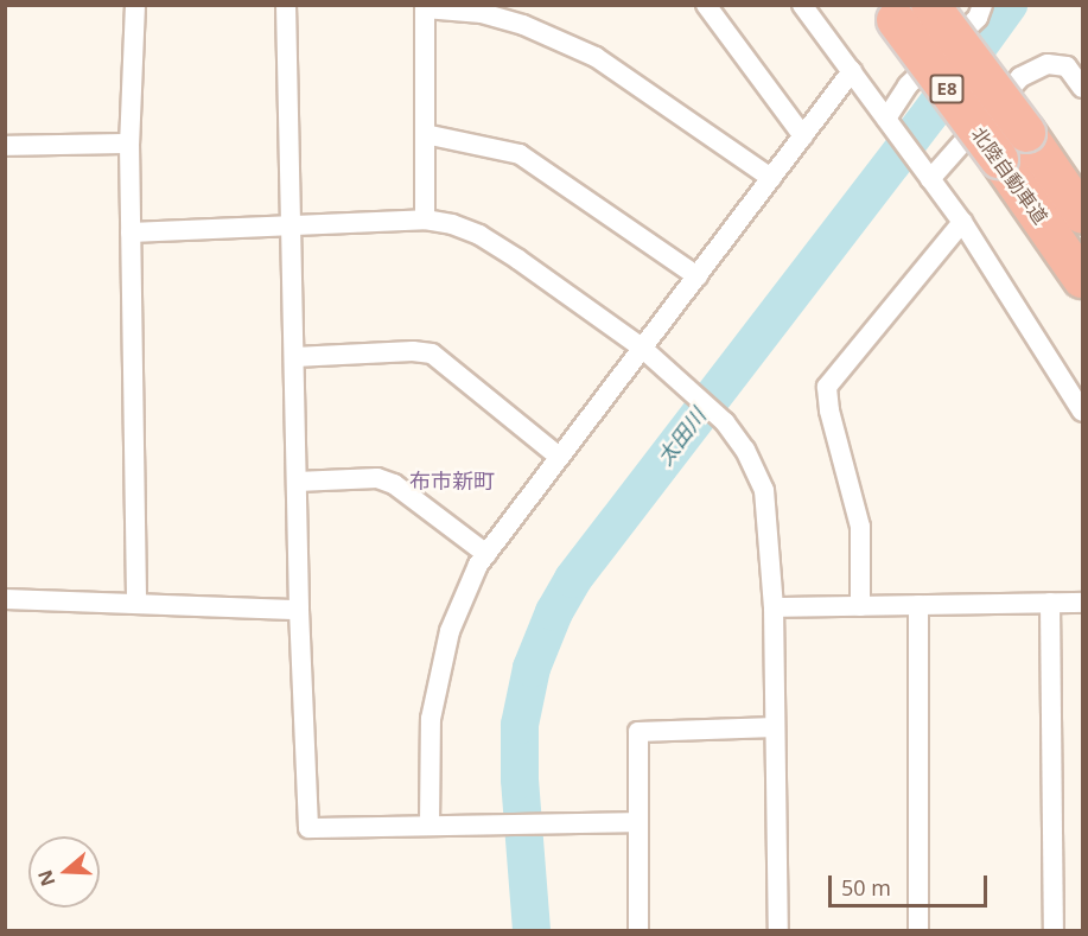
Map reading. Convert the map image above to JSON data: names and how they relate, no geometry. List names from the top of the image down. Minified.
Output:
{"streets":{"highway":["E8","北陸自動車道"]},"districts":["布市新町"],"water":["太田川"],"scale_bar":"50 m","north":"left"}
